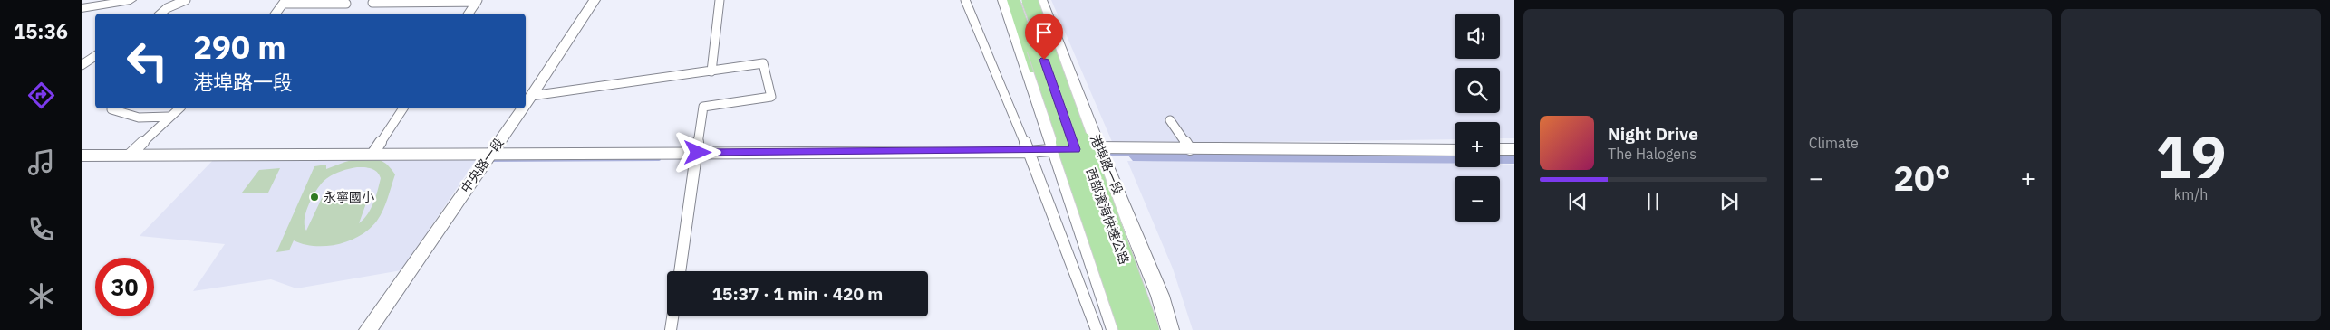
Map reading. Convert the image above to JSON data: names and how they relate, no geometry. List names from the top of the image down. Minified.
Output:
{"streets":{"highway":["西部濱海快速公路"],"street":["港埠路一段","中央路一段"]},"crossings":[["港埠路一段","西部濱海快速公路"]],"places":["永寧國小"],"page":{"tabs":"15:36","tile":["Climate",["19","km/h"]],"map_buttons":["+","−"],"turn":["290 m","港埠路一段"],"song":["Night Drive","The Halogens"],"heat":["−","20°","+"],"limit":"30","trip":"15:37 · 1 min · 420 m"}}
